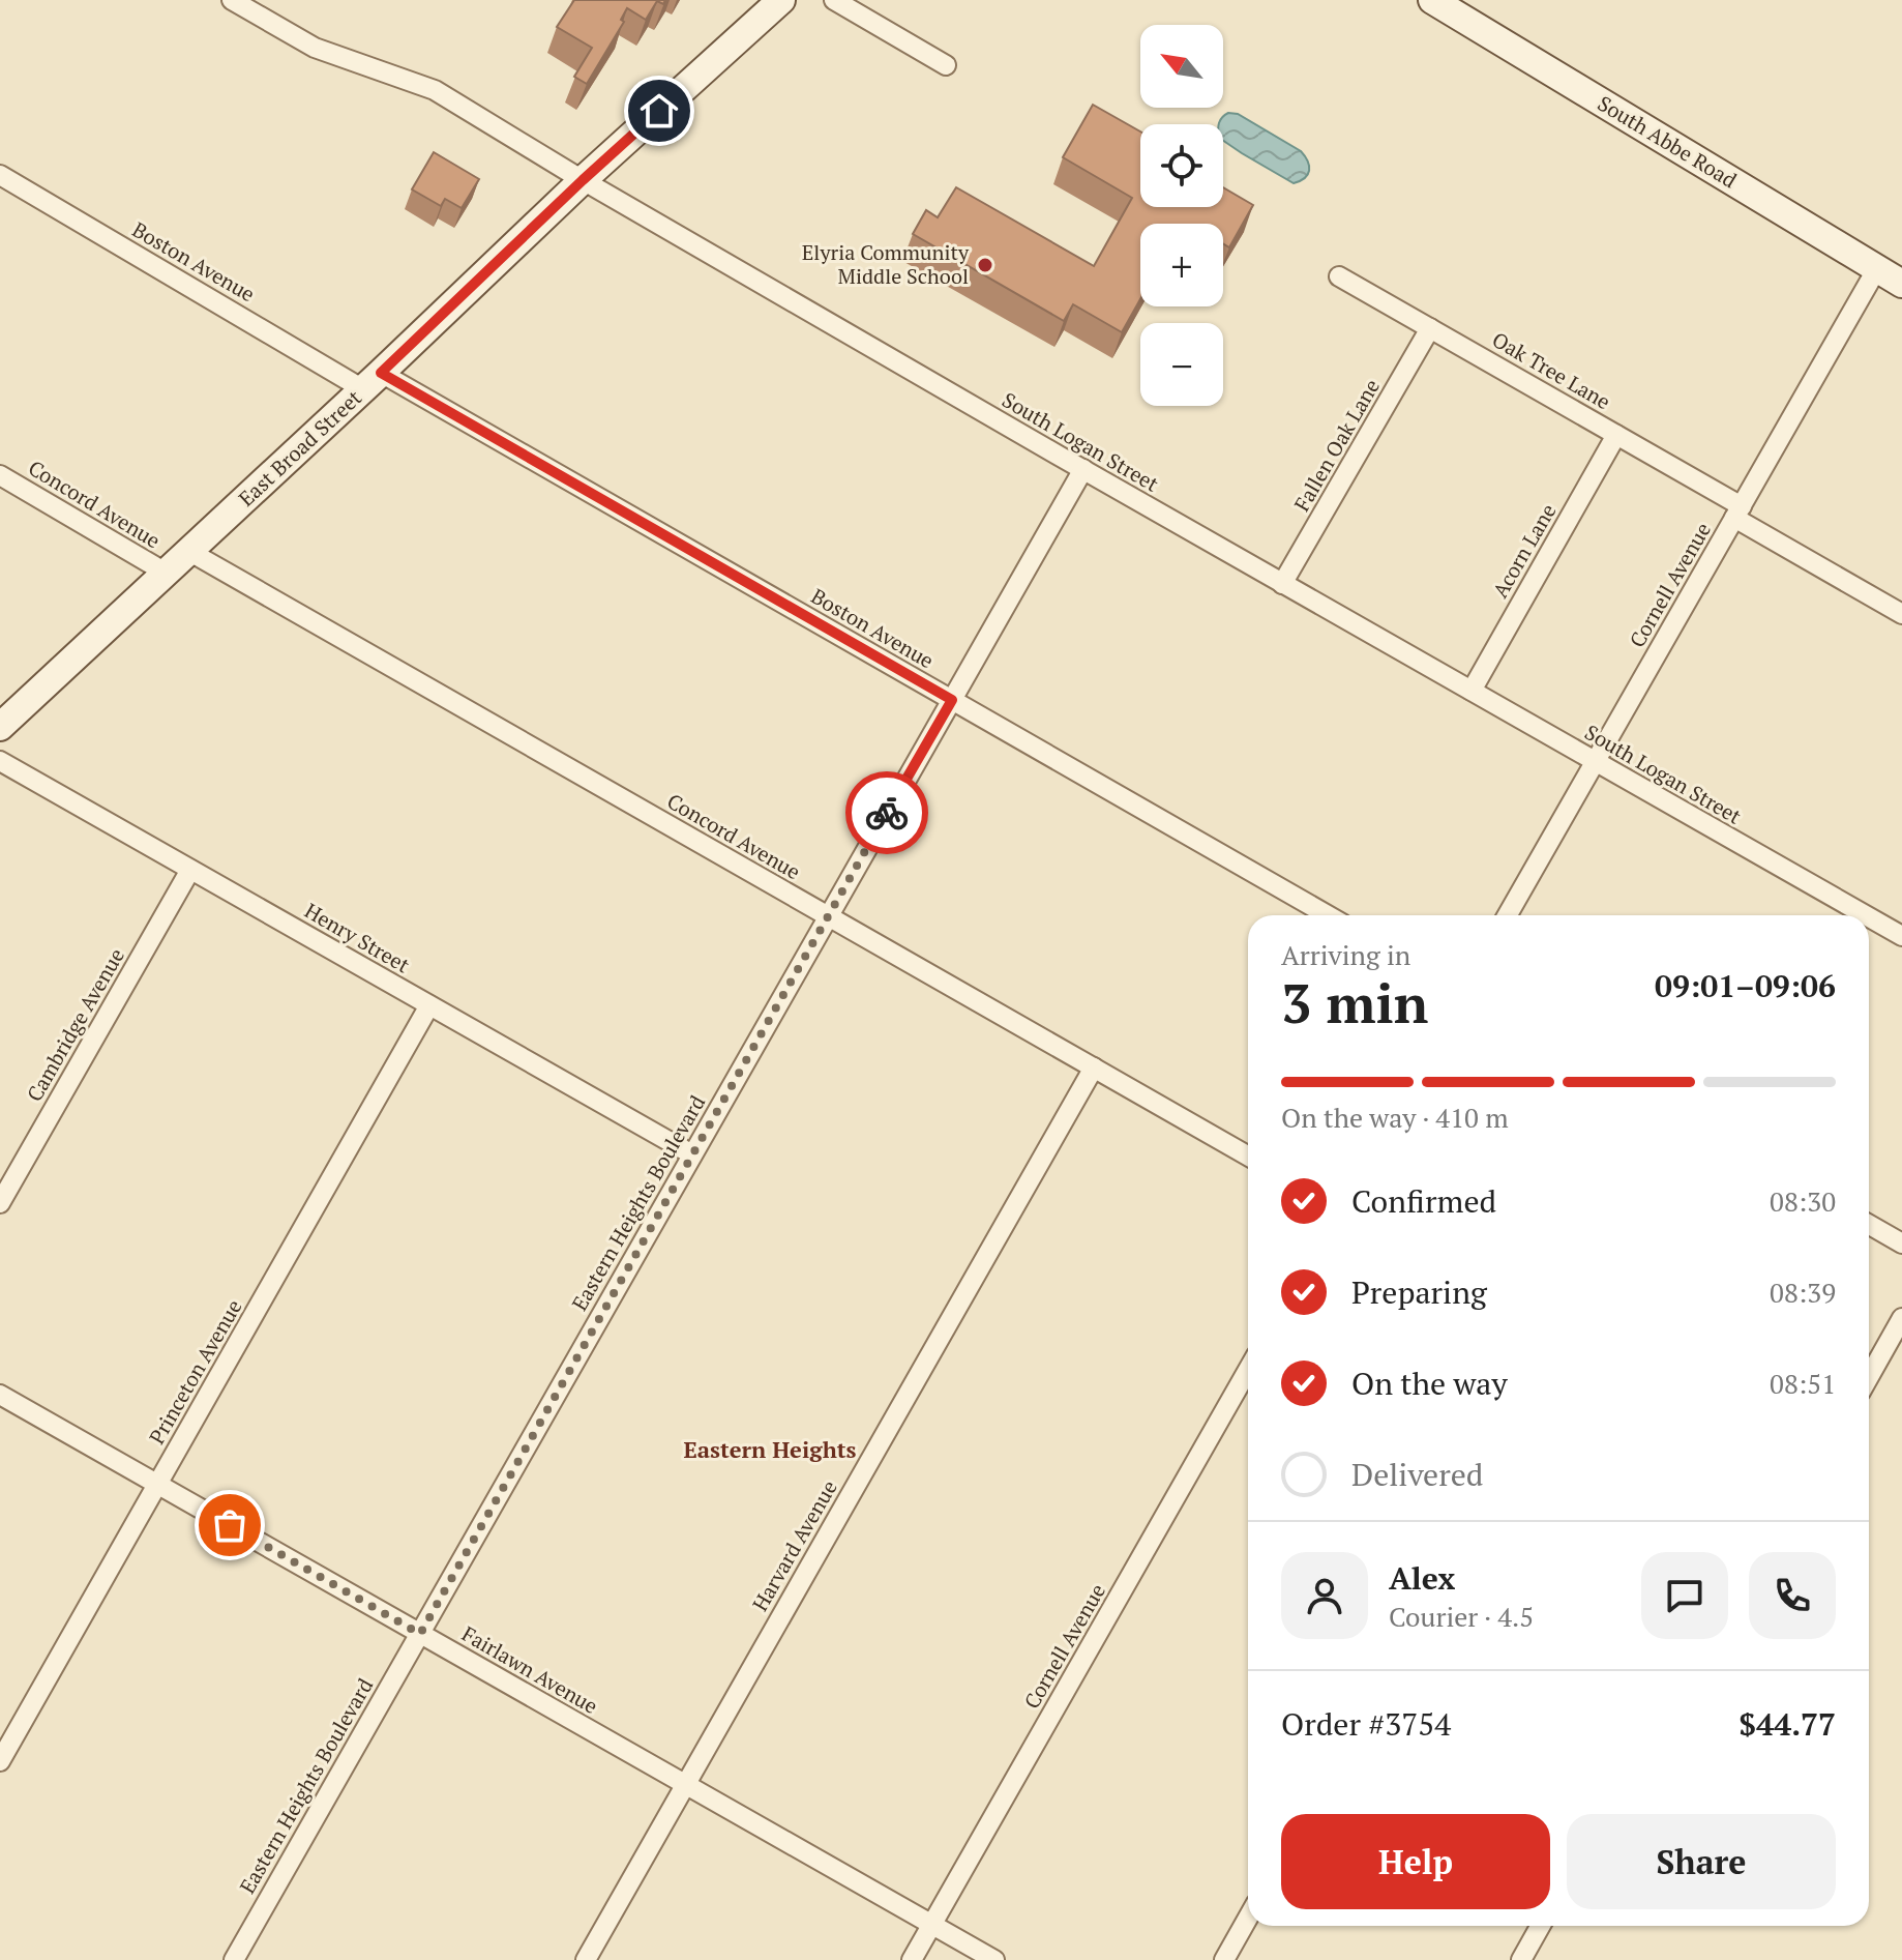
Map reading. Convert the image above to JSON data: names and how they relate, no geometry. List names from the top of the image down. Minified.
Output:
{"streets":{"street":["South Abbe Road","Boston Avenue","Oak Tree Lane","South Logan Street","Fallen Oak Lane","East Broad Street","Concord Avenue","Acorn Lane","Cornell Avenue","Henry Street","Cambridge Avenue","Eastern Heights Boulevard","Princeton Avenue","Harvard Avenue","Fairlawn Avenue"]},"crossings":[["South Abbe Road","Cornell Avenue"],["Boston Avenue","East Broad Street"],["Boston Avenue","Eastern Heights Boulevard"],["Oak Tree Lane","Fallen Oak Lane"],["Oak Tree Lane","Acorn Lane"],["Oak Tree Lane","Cornell Avenue"],["South Logan Street","Fallen Oak Lane"],["South Logan Street","East Broad Street"],["South Logan Street","Acorn Lane"],["South Logan Street","Cornell Avenue"],["South Logan Street","Eastern Heights Boulevard"],["East Broad Street","Concord Avenue"],["Concord Avenue","Eastern Heights Boulevard"],["Concord Avenue","Harvard Avenue"],["Cornell Avenue","Fairlawn Avenue"],["Henry Street","Cambridge Avenue"],["Henry Street","Eastern Heights Boulevard"],["Henry Street","Princeton Avenue"],["Eastern Heights Boulevard","Fairlawn Avenue"],["Princeton Avenue","Fairlawn Avenue"],["Harvard Avenue","Fairlawn Avenue"]],"districts":["Eastern Heights"],"places":["Elyria Community Middle School"],"north":"top left","page":{"map_buttons":["+","−"],"heading":["3 min","Arriving in","09:01–09:06"],"panel":["Alex","Courier · 4.5","Order #3754","$44.77"],"bar":"On the way · 410 m","list":[["Confirmed","08:30"],["Preparing","08:39"],["On the way","08:51"],"Delivered"],"buttons":["Help","Share"]}}
